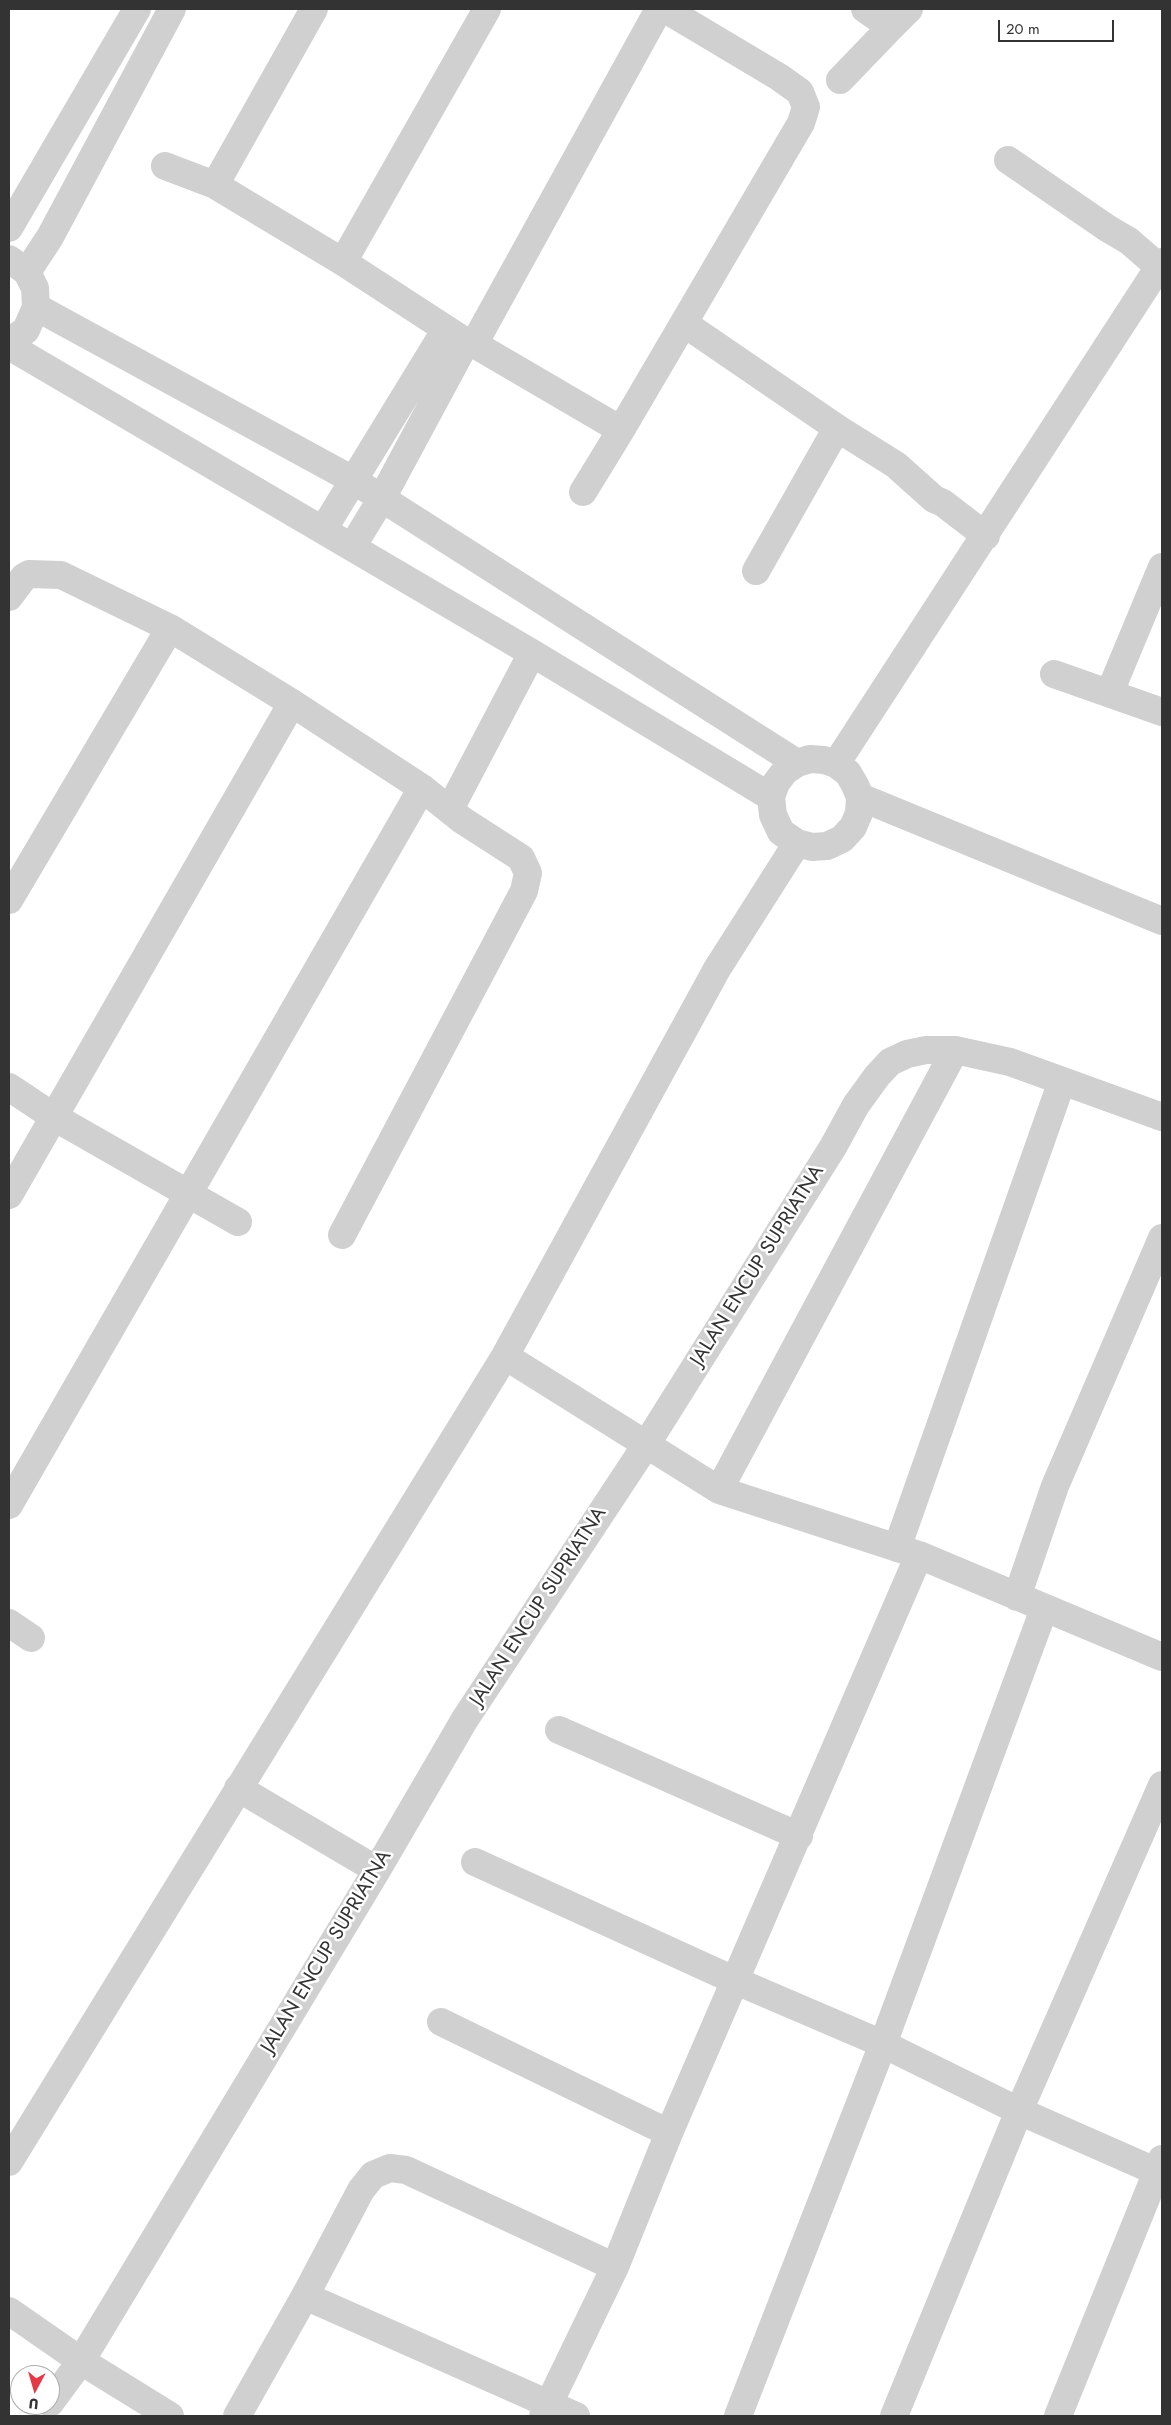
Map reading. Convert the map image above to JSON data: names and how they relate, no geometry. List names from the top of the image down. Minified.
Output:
{"streets":{"street":["JALAN ENCUP SUPRIATNA"]},"scale_bar":"20 m","north":"bottom"}
